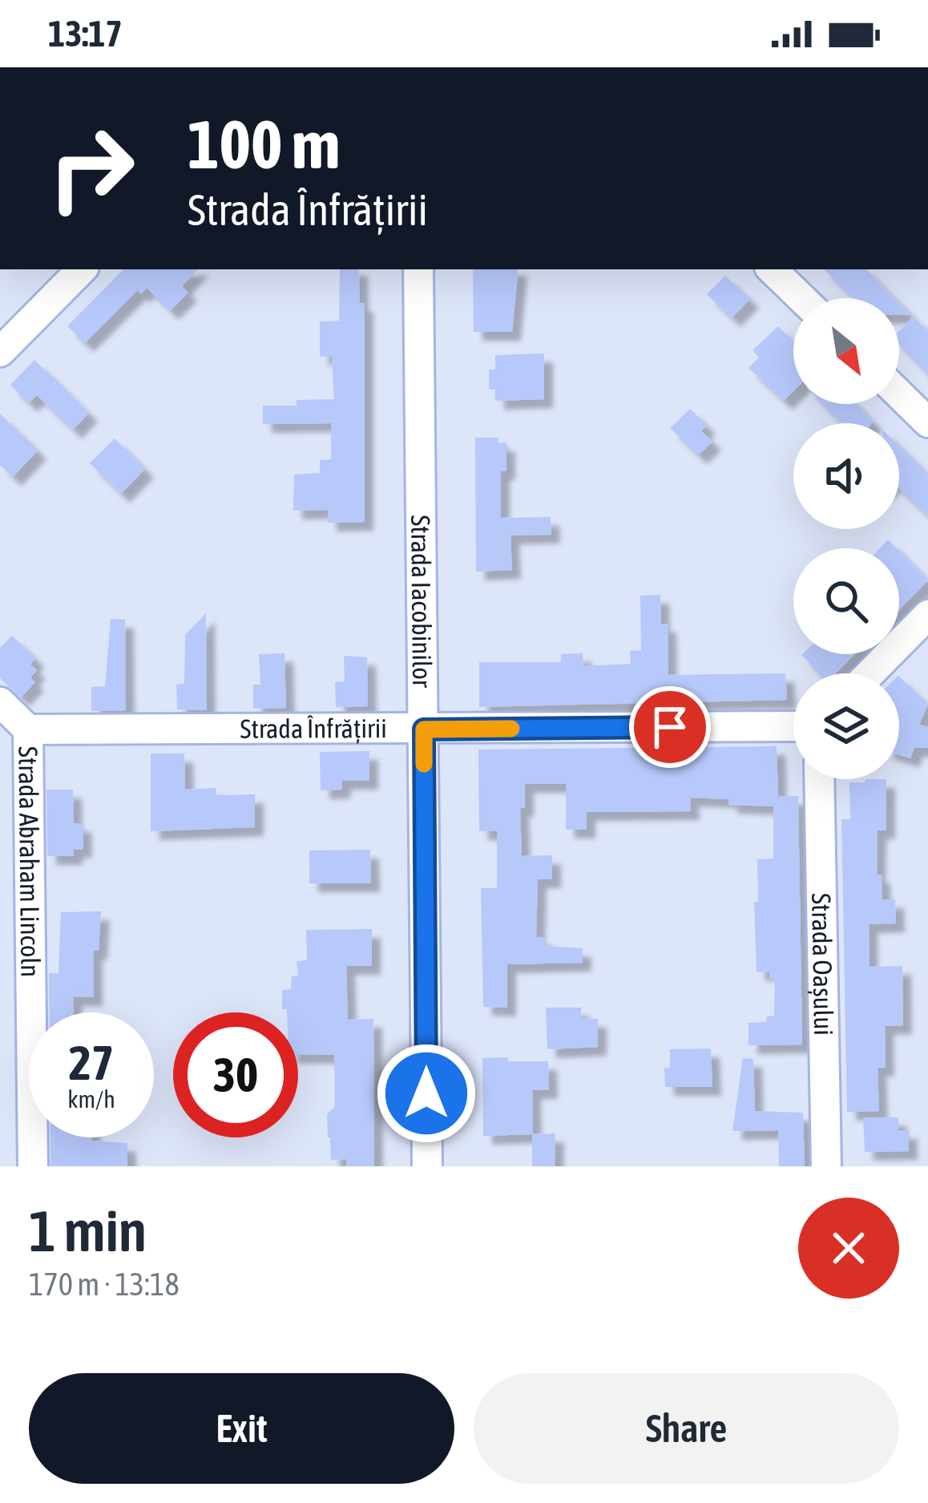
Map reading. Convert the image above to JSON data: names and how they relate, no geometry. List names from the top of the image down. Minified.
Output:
{"streets":{"street":["Strada Iacobinilor","Strada Înfrățirii","Strada Abraham Lincoln","Strada Oașului"]},"crossings":[["Strada Iacobinilor","Strada Înfrățirii"],["Strada Înfrățirii","Strada Abraham Lincoln"]],"north":"bottom right","page":{"status":"13:17","turn":["100 m","Strada Înfrățirii"],"speed":"27 km/h","limit":"30","heading":["1 min","170 m · 13:18"],"buttons":["Exit","Share"]}}
